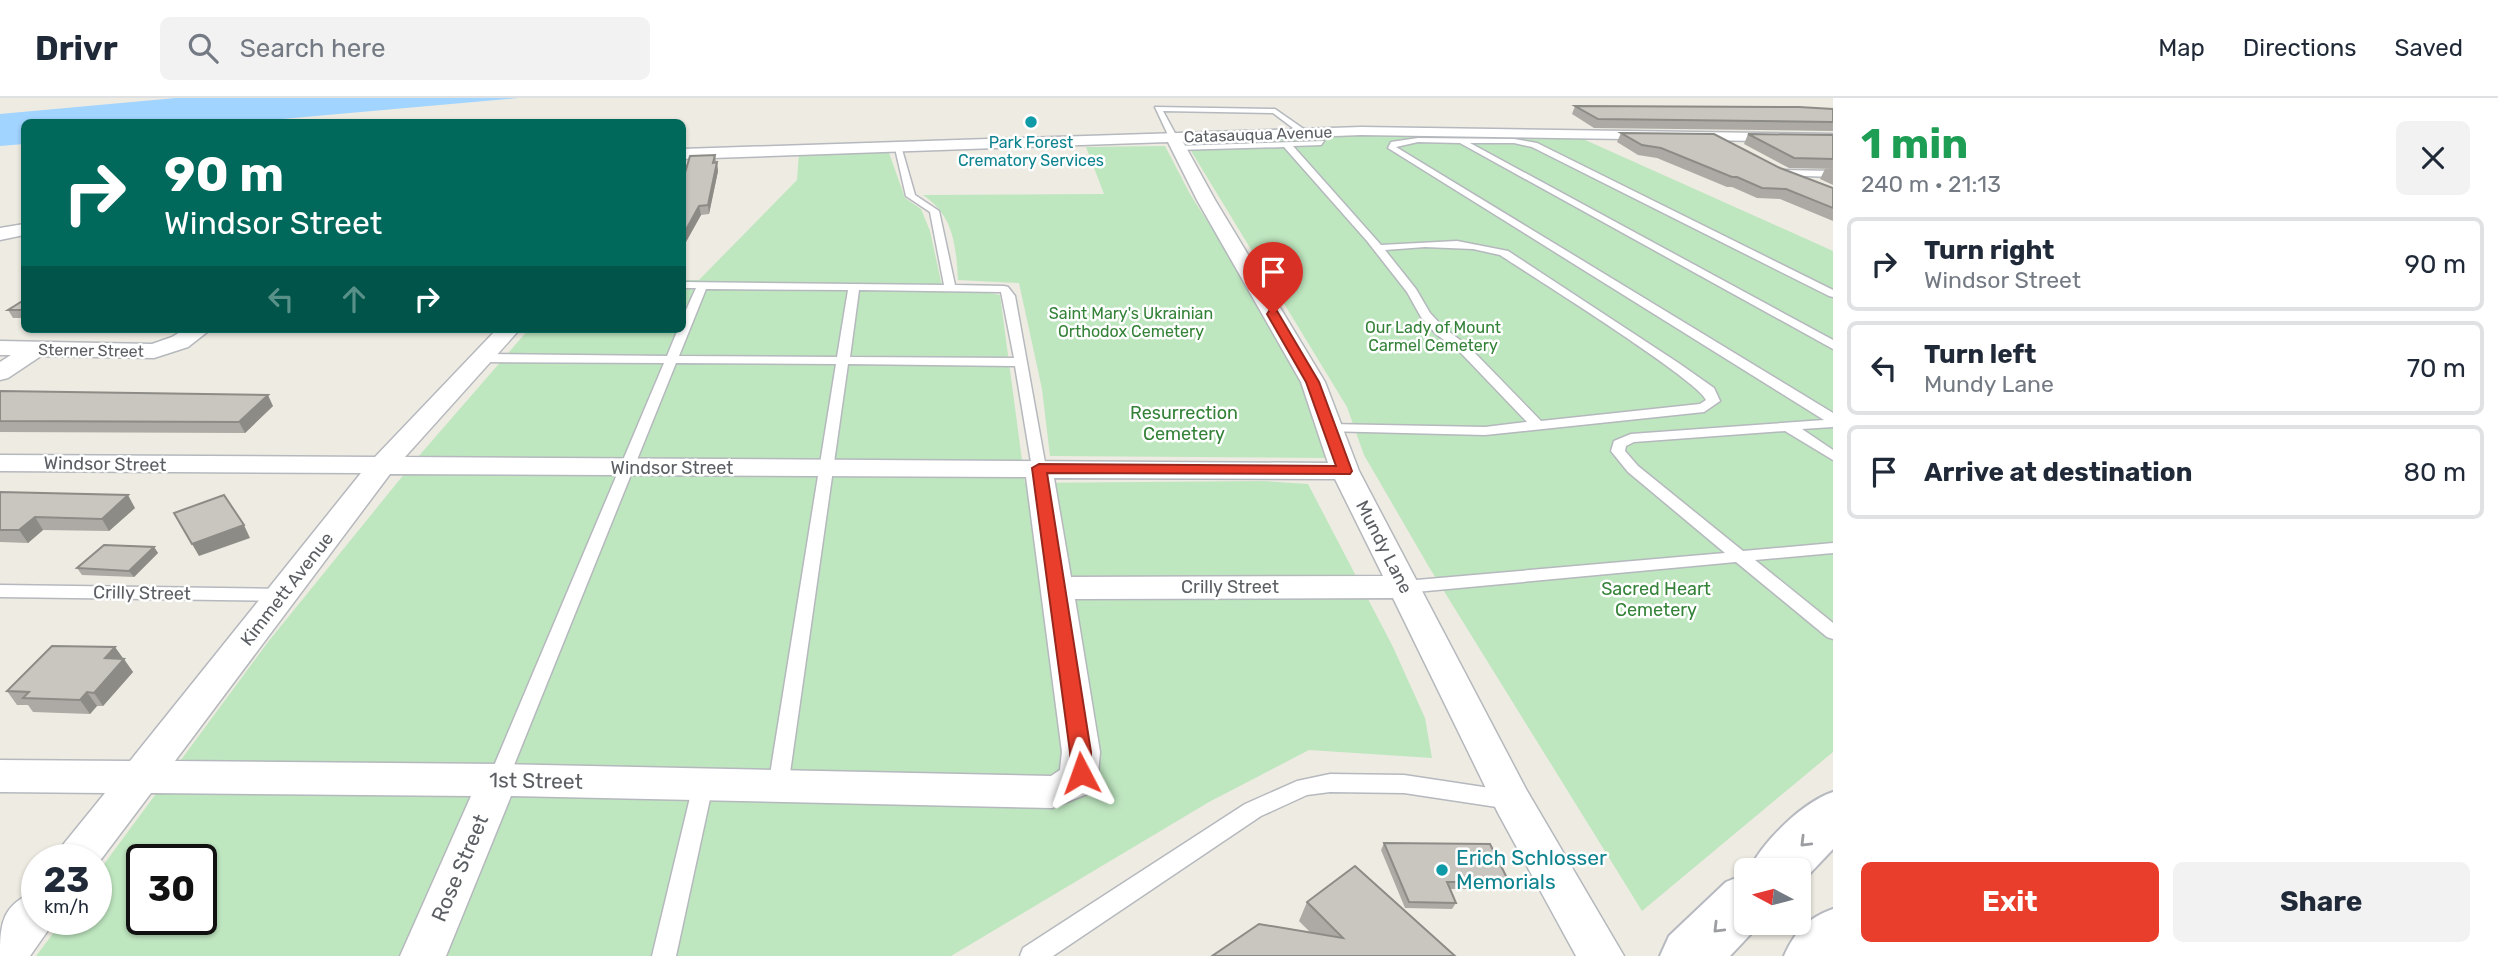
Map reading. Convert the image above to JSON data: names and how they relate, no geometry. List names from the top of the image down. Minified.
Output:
{"streets":{"street":["Catasauqua Avenue","Sterner Street","Windsor Street","Mundy Lane","Crilly Street","Kimmett Avenue","1st Street","Rose Street"]},"crossings":[["Catasauqua Avenue","Mundy Lane"],["Windsor Street","Mundy Lane"],["Windsor Street","Kimmett Avenue"],["Mundy Lane","Crilly Street"],["Crilly Street","Kimmett Avenue"],["Crilly Street","1st Street"],["Kimmett Avenue","1st Street"],["1st Street","Rose Street"]],"parks":["Saint Mary's Ukrainian Orthodox Cemetery","Our Lady of Mount Carmel Cemetery","Resurrection Cemetery","Sacred Heart Cemetery"],"places":["Park Forest Crematory Services","Erich Schlosser Memorials"],"north":"left","page":{"header":"Drivr","search":"Search here","nav":["Map","Directions","Saved"],"heading":["1 min","240 m · 21:13"],"turn":["90 m","Windsor Street"],"list":[{"name":"Turn right","note":"Windsor Street","value":"90 m"},{"name":"Turn left","note":"Mundy Lane","value":"70 m"},{"name":"Arrive at destination","value":"80 m"}],"speed":"23 km/h","limit":"30","buttons":["Exit","Share"]}}
